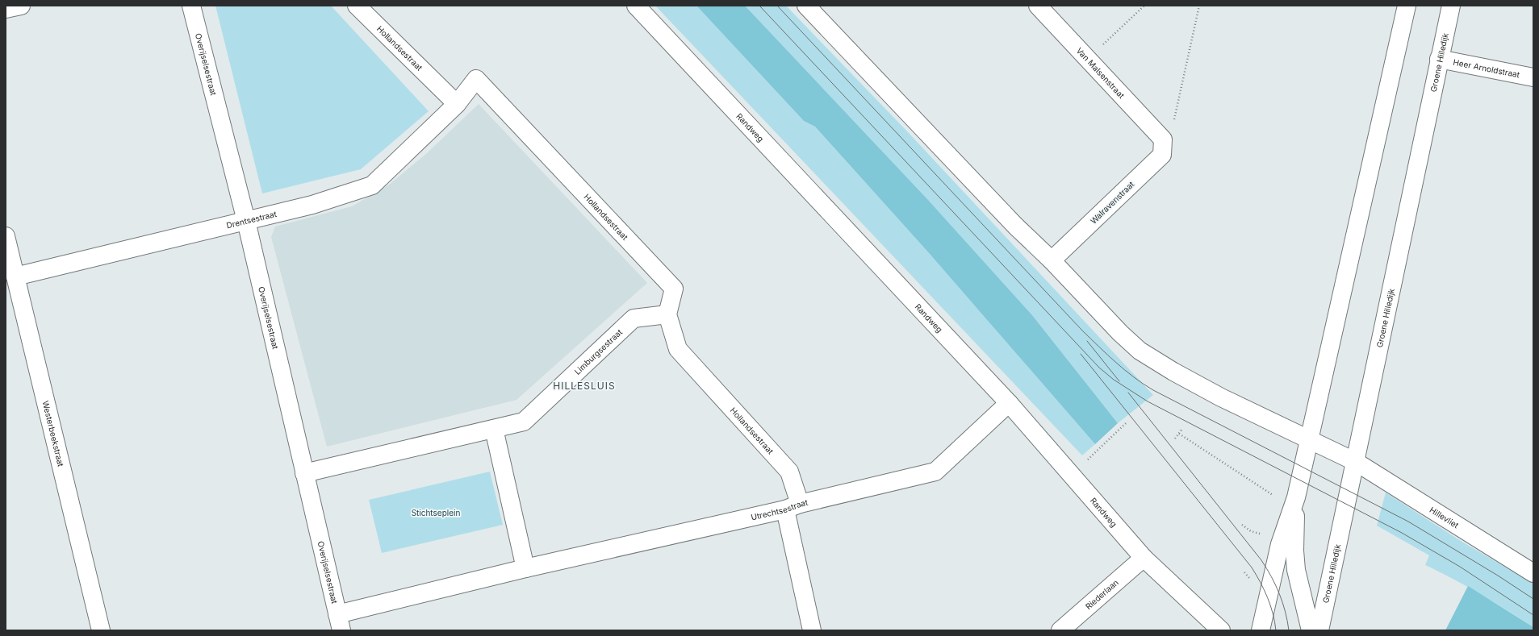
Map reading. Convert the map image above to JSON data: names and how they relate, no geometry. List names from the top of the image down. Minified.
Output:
{"streets":{"street":["Hollandsestraat","Groene Hilledijk","Overijselsestraat","Heer Arnoldstraat","Van Malsenstraat","Randweg","Walravenstraat","Drentsestraat","Limburgsestraat","Westerbeekstraat","Utrechtsestraat","Hillevliet","Riederlaan"]},"crossings":[["Hollandsestraat","Drentsestraat"],["Hollandsestraat","Limburgsestraat"],["Hollandsestraat","Utrechtsestraat"],["Groene Hilledijk","Heer Arnoldstraat"],["Groene Hilledijk","Hillevliet"],["Overijselsestraat","Drentsestraat"],["Van Malsenstraat","Walravenstraat"],["Randweg","Utrechtsestraat"],["Randweg","Riederlaan"],["Drentsestraat","Westerbeekstraat"]],"districts":["HILLESLUIS"],"parks":["Stichtseplein"]}
